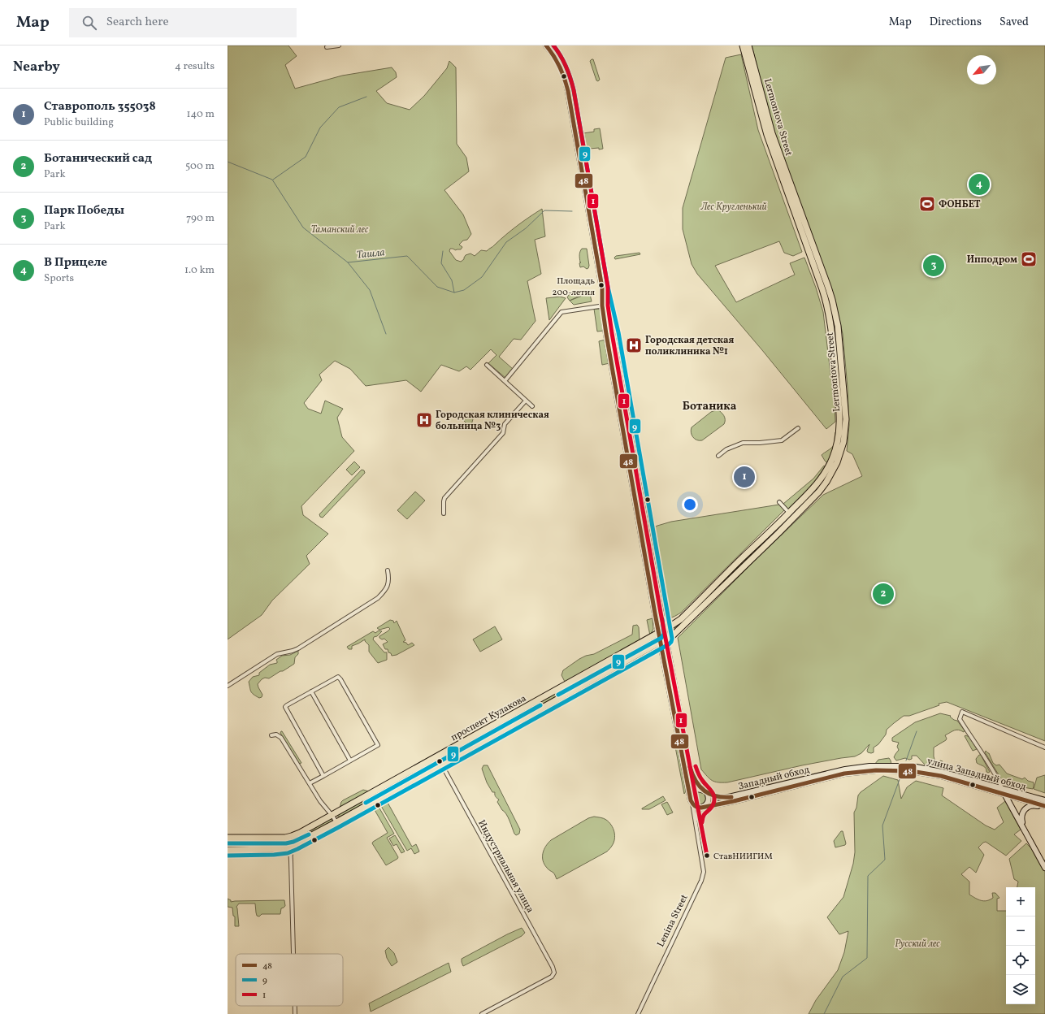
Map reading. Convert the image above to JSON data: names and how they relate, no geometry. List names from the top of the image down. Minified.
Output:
{"streets":{"main road":["Lermontova Street","проспект Кулакова","улица Западный обход","Западный обход"],"street":["Индустриальная улица","Lenina Street"]},"crossings":[["Lermontova Street","проспект Кулакова"],["проспект Кулакова","Индустриальная улица"],["улица Западный обход","Западный обход"],["улица Западный обход","Lenina Street"],["Западный обход","Lenina Street"]],"districts":["Ботаника"],"water":["Ташла"],"parks":["Лес Кругленький","Таманский лес","Русский лес"],"places":{"sports":["ФОНБЕТ","Ипподром"],"other":["Площадь 200-летия","СтавНИИГИМ"],"hospital":["Городская детская поликлиника №1","Городская клиническая больница №3"]},"lines":["transit line 48","transit line 9","transit line 1"],"legend":["48","9","1"],"north":"bottom left","page":{"header":"Map","search":"Search here","nav":["Map","Directions","Saved"],"heading":["Nearby","4 results"],"list":[{"mark":"1","name":"Ставрополь 355038","note":"Public building","value":"140 m"},{"mark":"2","name":"Ботанический сад","note":"Park","value":"500 m"},{"mark":"3","name":"Парк Победы","note":"Park","value":"790 m"},{"mark":"4","name":"В Прицеле","note":"Sports","value":"1.0 km"}],"pins":["4","3","1","2"],"map_buttons":["+","−"]}}
